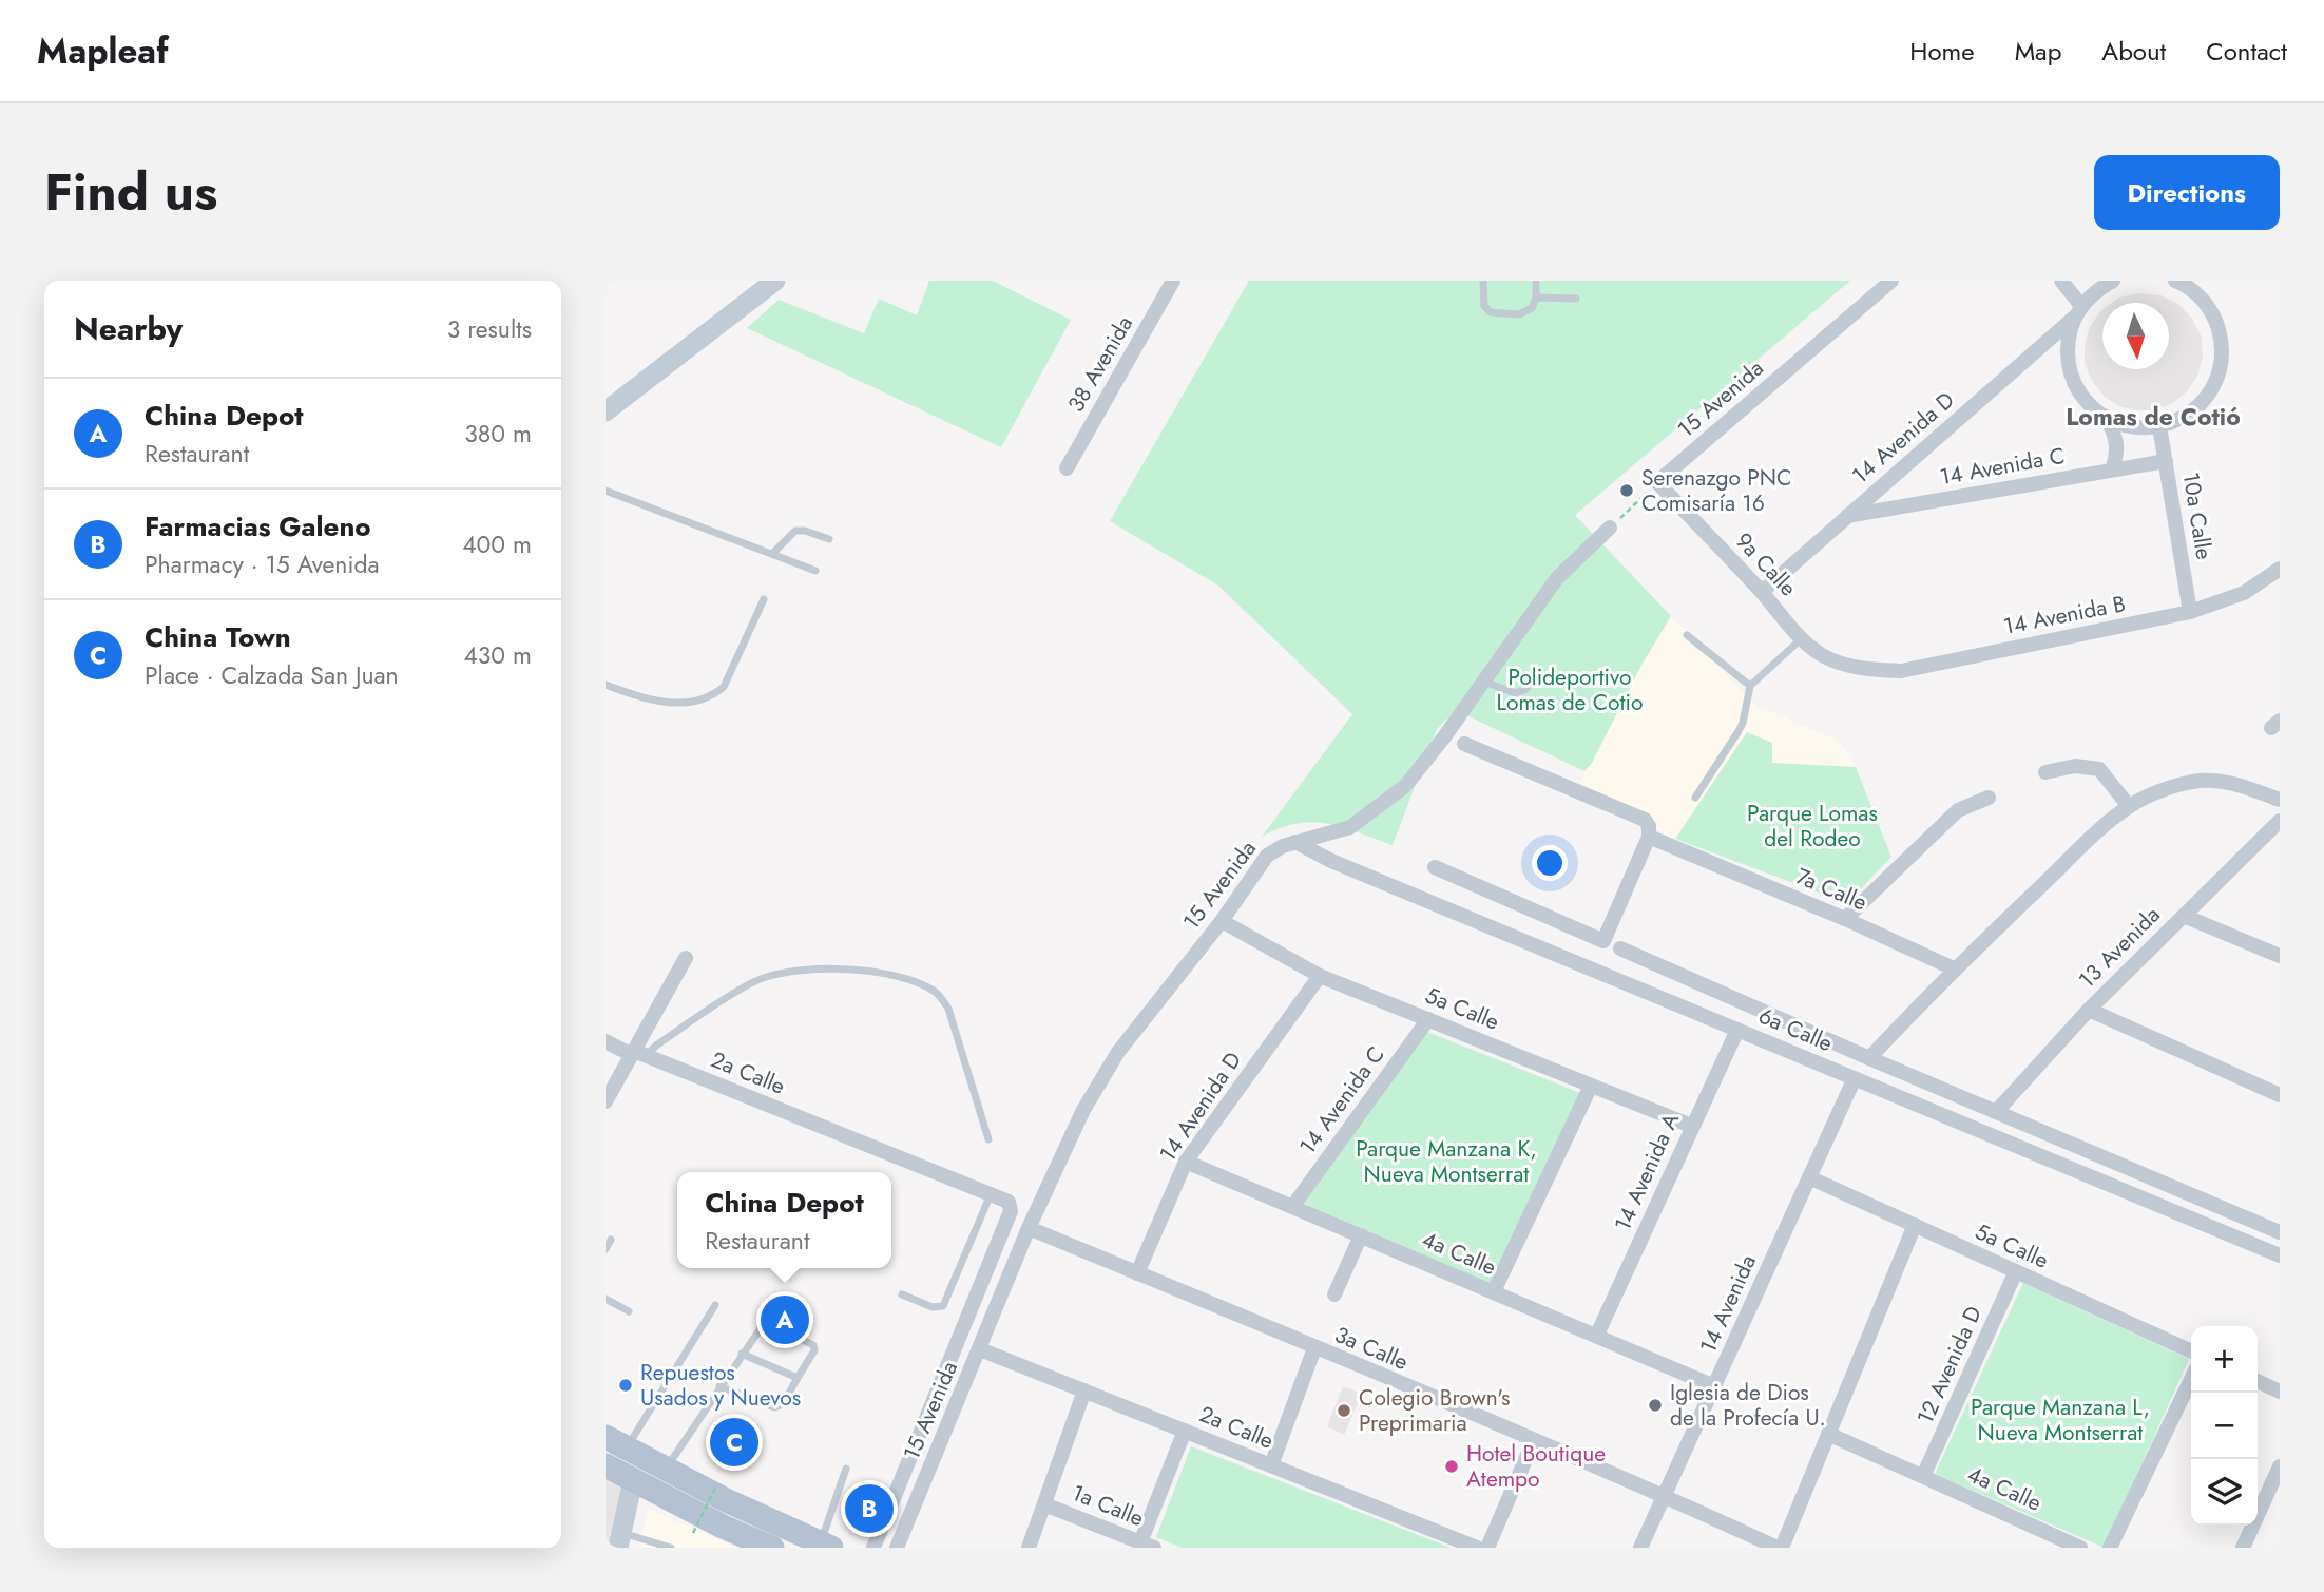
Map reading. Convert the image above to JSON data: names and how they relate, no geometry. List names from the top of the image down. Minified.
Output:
{"streets":{"street":["38 Avenida","15 Avenida","14 Avenida D","14 Avenida C","10a Calle","9a Calle","14 Avenida B","7a Calle","13 Avenida","5a Calle","6a Calle","2a Calle","14 Avenida A","4a Calle","14 Avenida","3a Calle","12 Avenida D","1a Calle"]},"crossings":[["15 Avenida","9a Calle"],["15 Avenida","5a Calle"],["15 Avenida","6a Calle"],["15 Avenida","2a Calle"],["15 Avenida","3a Calle"],["14 Avenida D","14 Avenida C"],["14 Avenida D","9a Calle"],["14 Avenida D","5a Calle"],["14 Avenida D","4a Calle"],["14 Avenida D","3a Calle"],["14 Avenida C","10a Calle"],["14 Avenida C","5a Calle"],["14 Avenida C","4a Calle"],["10a Calle","14 Avenida B"],["9a Calle","14 Avenida B"],["13 Avenida","6a Calle"],["5a Calle","14 Avenida A"],["5a Calle","14 Avenida"],["5a Calle","12 Avenida D"],["6a Calle","14 Avenida A"],["6a Calle","14 Avenida"],["14 Avenida A","4a Calle"],["4a Calle","14 Avenida"],["4a Calle","12 Avenida D"],["14 Avenida","3a Calle"]],"districts":["Lomas de Cotió"],"parks":["Polideportivo Lomas de Cotio","Parque Lomas del Rodeo","Parque Manzana K, Nueva Montserrat","Parque Manzana L, Nueva Montserrat"],"places":["Serenazgo PNC Comisaría 16","Repuestos Usados y Nuevos","Iglesia de Dios de la Profecía U.","Colegio Brown's Preprimaria","Hotel Boutique Atempo"],"north":"bottom","page":{"header":"Mapleaf","nav":["Home","Map","About","Contact"],"title":"Find us","buttons":"Directions","heading":["Nearby","3 results"],"list":[{"mark":"A","name":"China Depot","note":"Restaurant","value":"380 m"},{"mark":"B","name":"Farmacias Galeno","note":"Pharmacy · 15 Avenida","value":"400 m"},{"mark":"C","name":"China Town","note":"Place · Calzada San Juan","value":"430 m"}],"popup":["China Depot","Restaurant"],"pins":["A","C","B"],"map_buttons":["+","−"]}}
